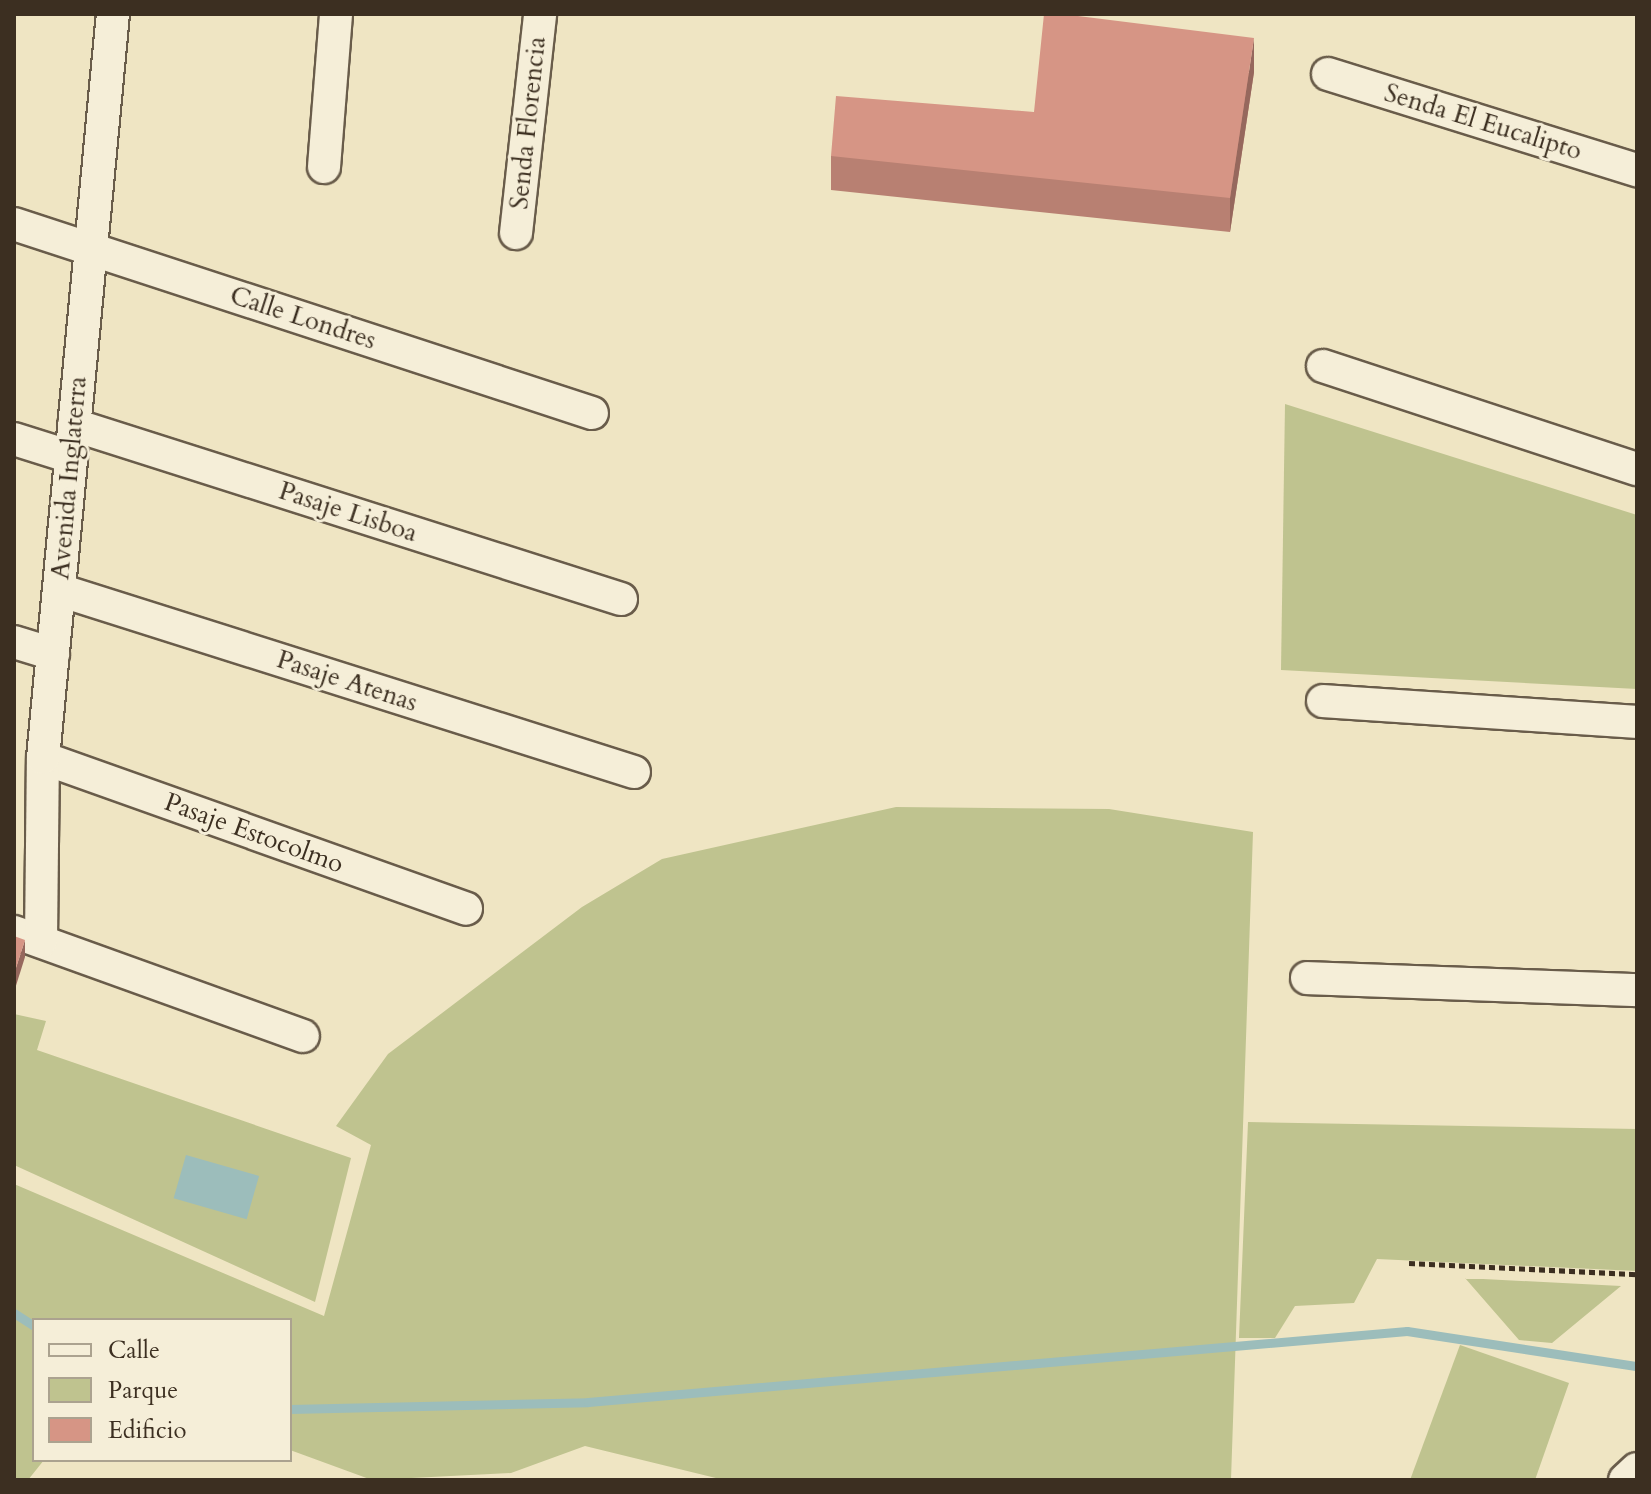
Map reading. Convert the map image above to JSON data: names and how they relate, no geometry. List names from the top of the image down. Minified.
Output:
{"streets":{"street":["Senda El Eucalipto","Senda Florencia","Calle Londres","Avenida Inglaterra","Pasaje Lisboa","Pasaje Atenas","Pasaje Estocolmo"]},"crossings":[["Calle Londres","Avenida Inglaterra"],["Avenida Inglaterra","Pasaje Lisboa"],["Avenida Inglaterra","Pasaje Atenas"],["Avenida Inglaterra","Pasaje Estocolmo"]],"legend":["Calle","Parque","Edificio"]}
